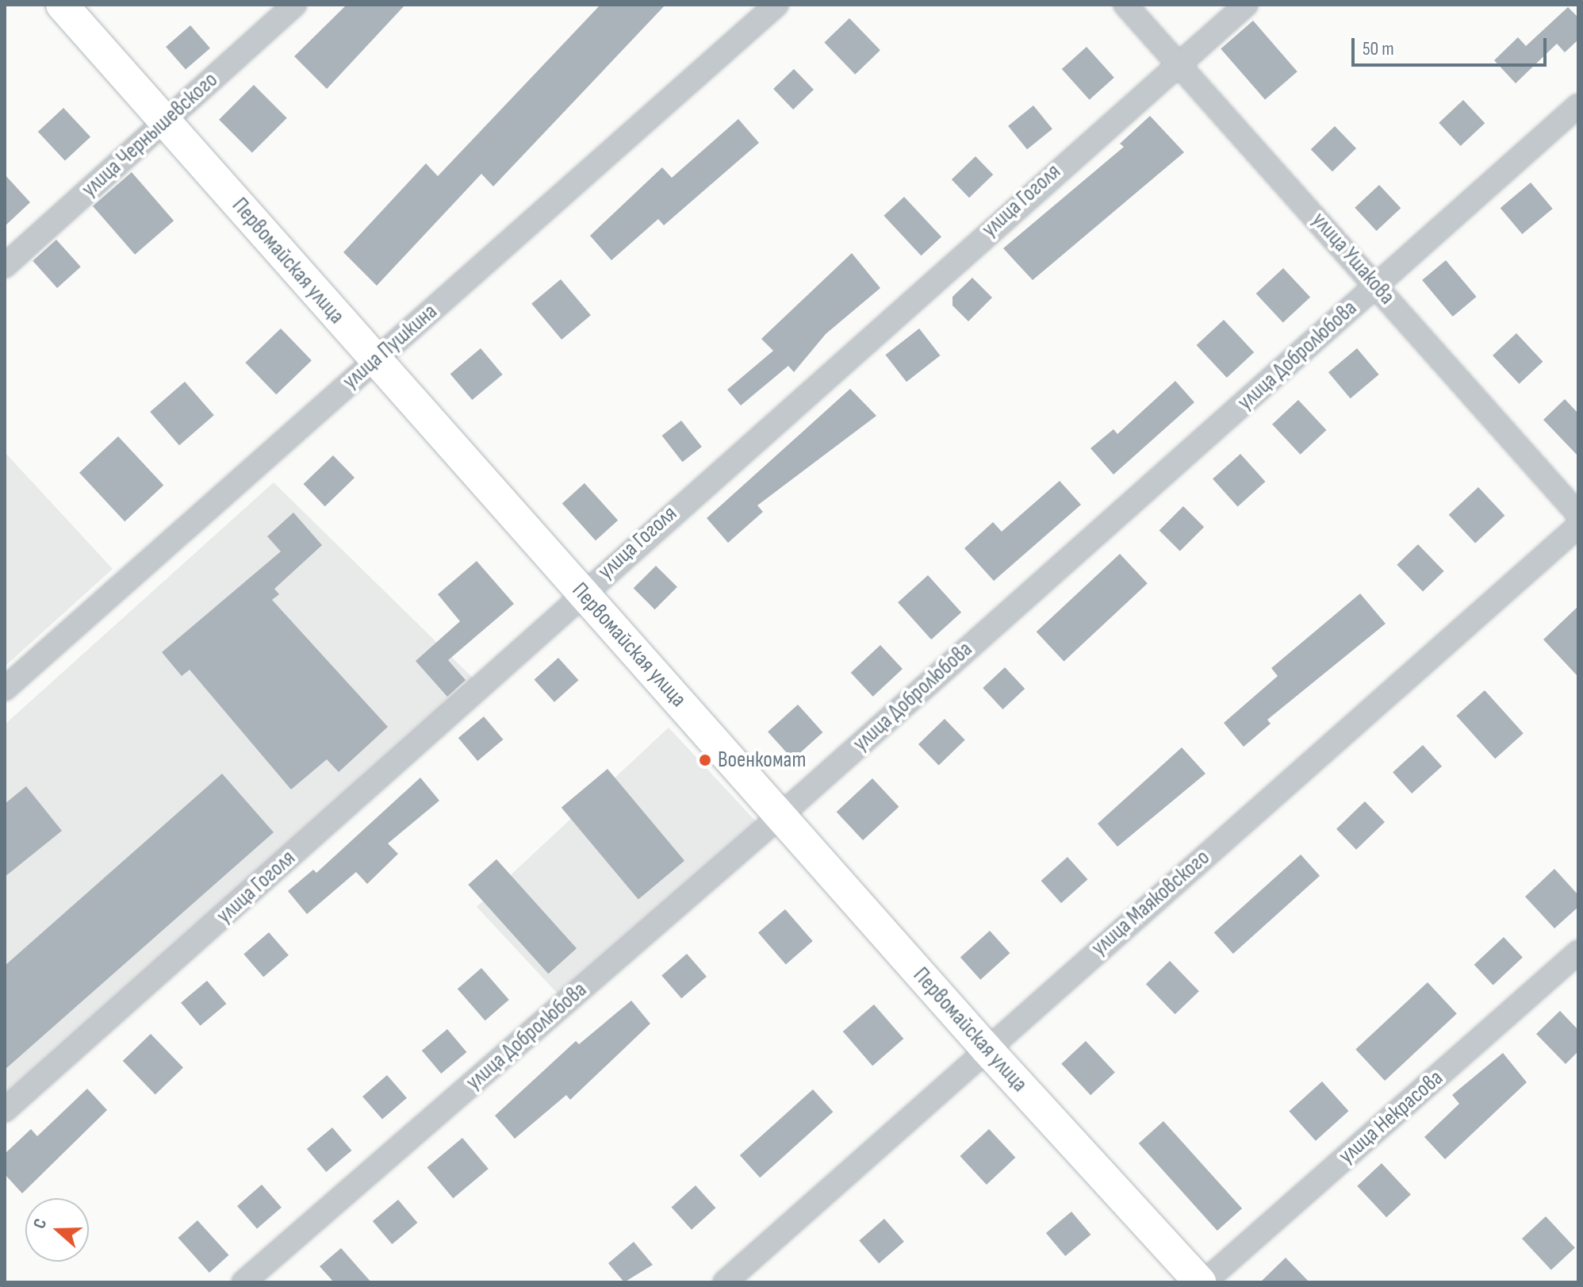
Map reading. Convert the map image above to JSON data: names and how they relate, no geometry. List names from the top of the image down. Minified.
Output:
{"streets":{"street":["улица Чернышевского","улица Гоголя","улица Ушакова","Первомайская улица","улица Пушкина","улица Добролюбова","улица Маяковского","улица Некрасова"]},"crossings":[["улица Чернышевского","Первомайская улица"],["улица Гоголя","улица Ушакова"],["улица Гоголя","Первомайская улица"],["улица Ушакова","улица Добролюбова"],["Первомайская улица","улица Пушкина"],["Первомайская улица","улица Добролюбова"],["Первомайская улица","улица Маяковского"],["Первомайская улица","улица Некрасова"]],"places":["Военкомат"],"scale_bar":"50 m","north":"left"}
